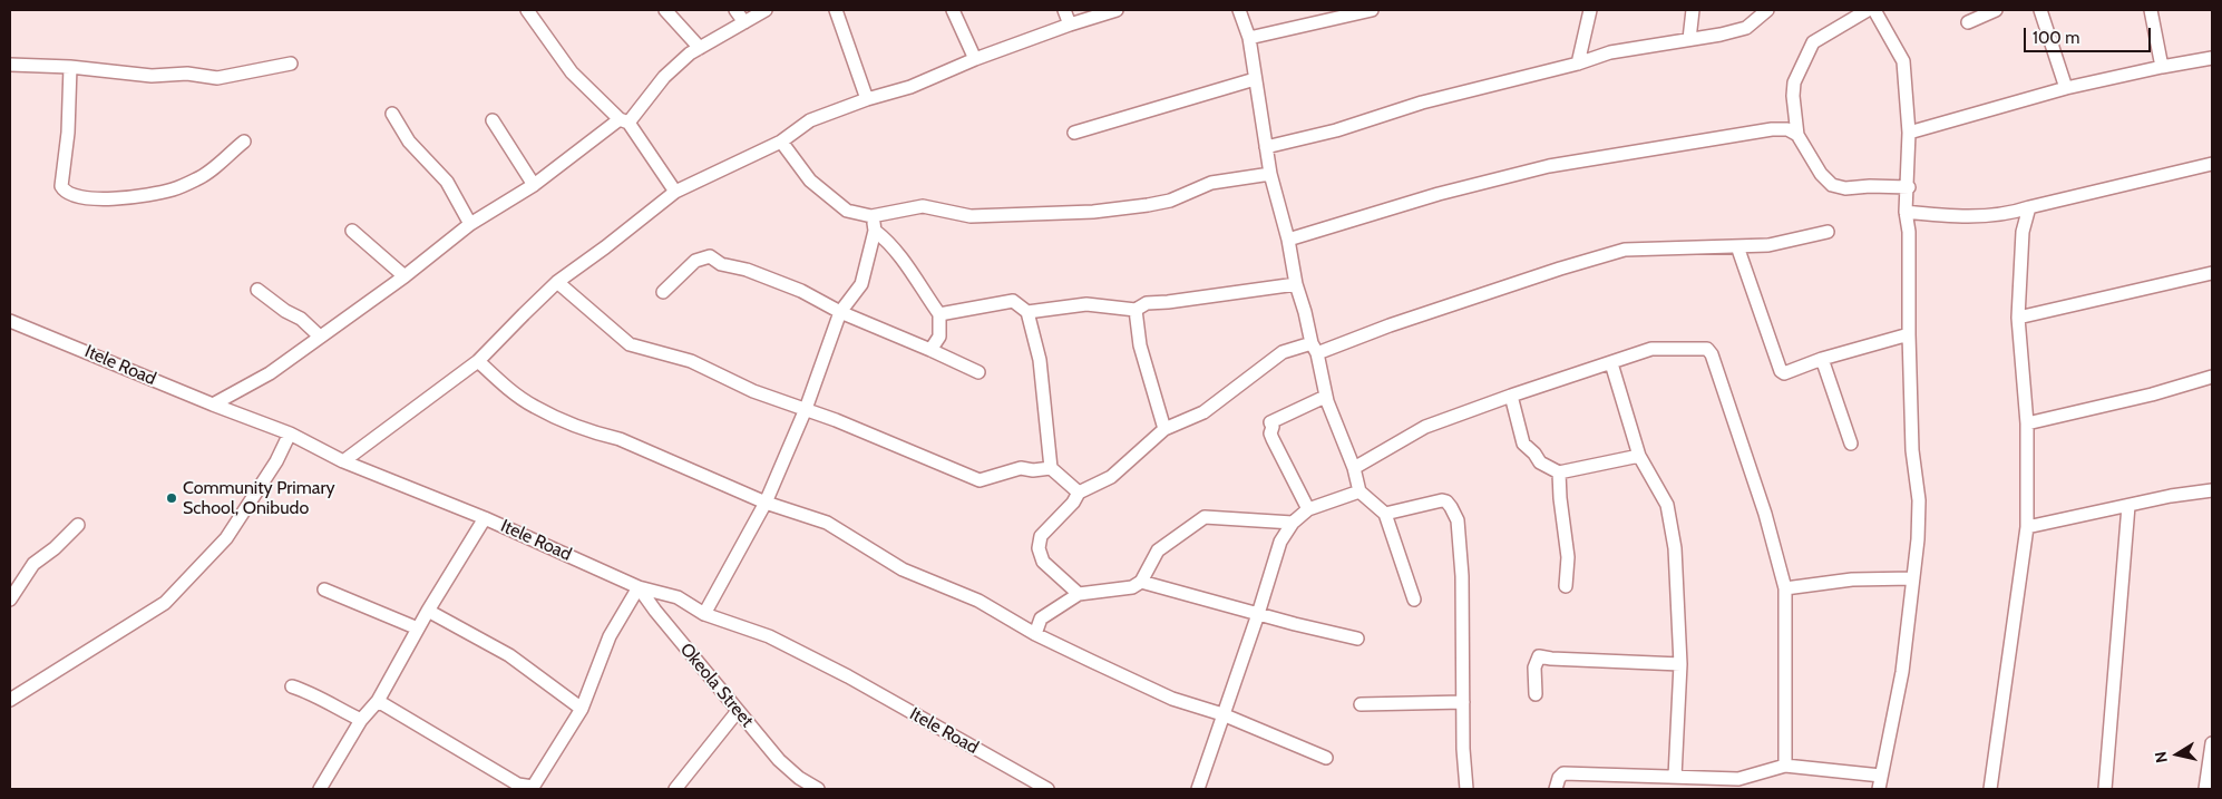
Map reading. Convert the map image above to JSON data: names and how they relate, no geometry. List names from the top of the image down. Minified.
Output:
{"streets":{"street":["Itele Road","Okeola Street"]},"crossings":[["Itele Road","Okeola Street"]],"places":["Community Primary School, Onibudo"],"scale_bar":"100 m","north":"left"}
